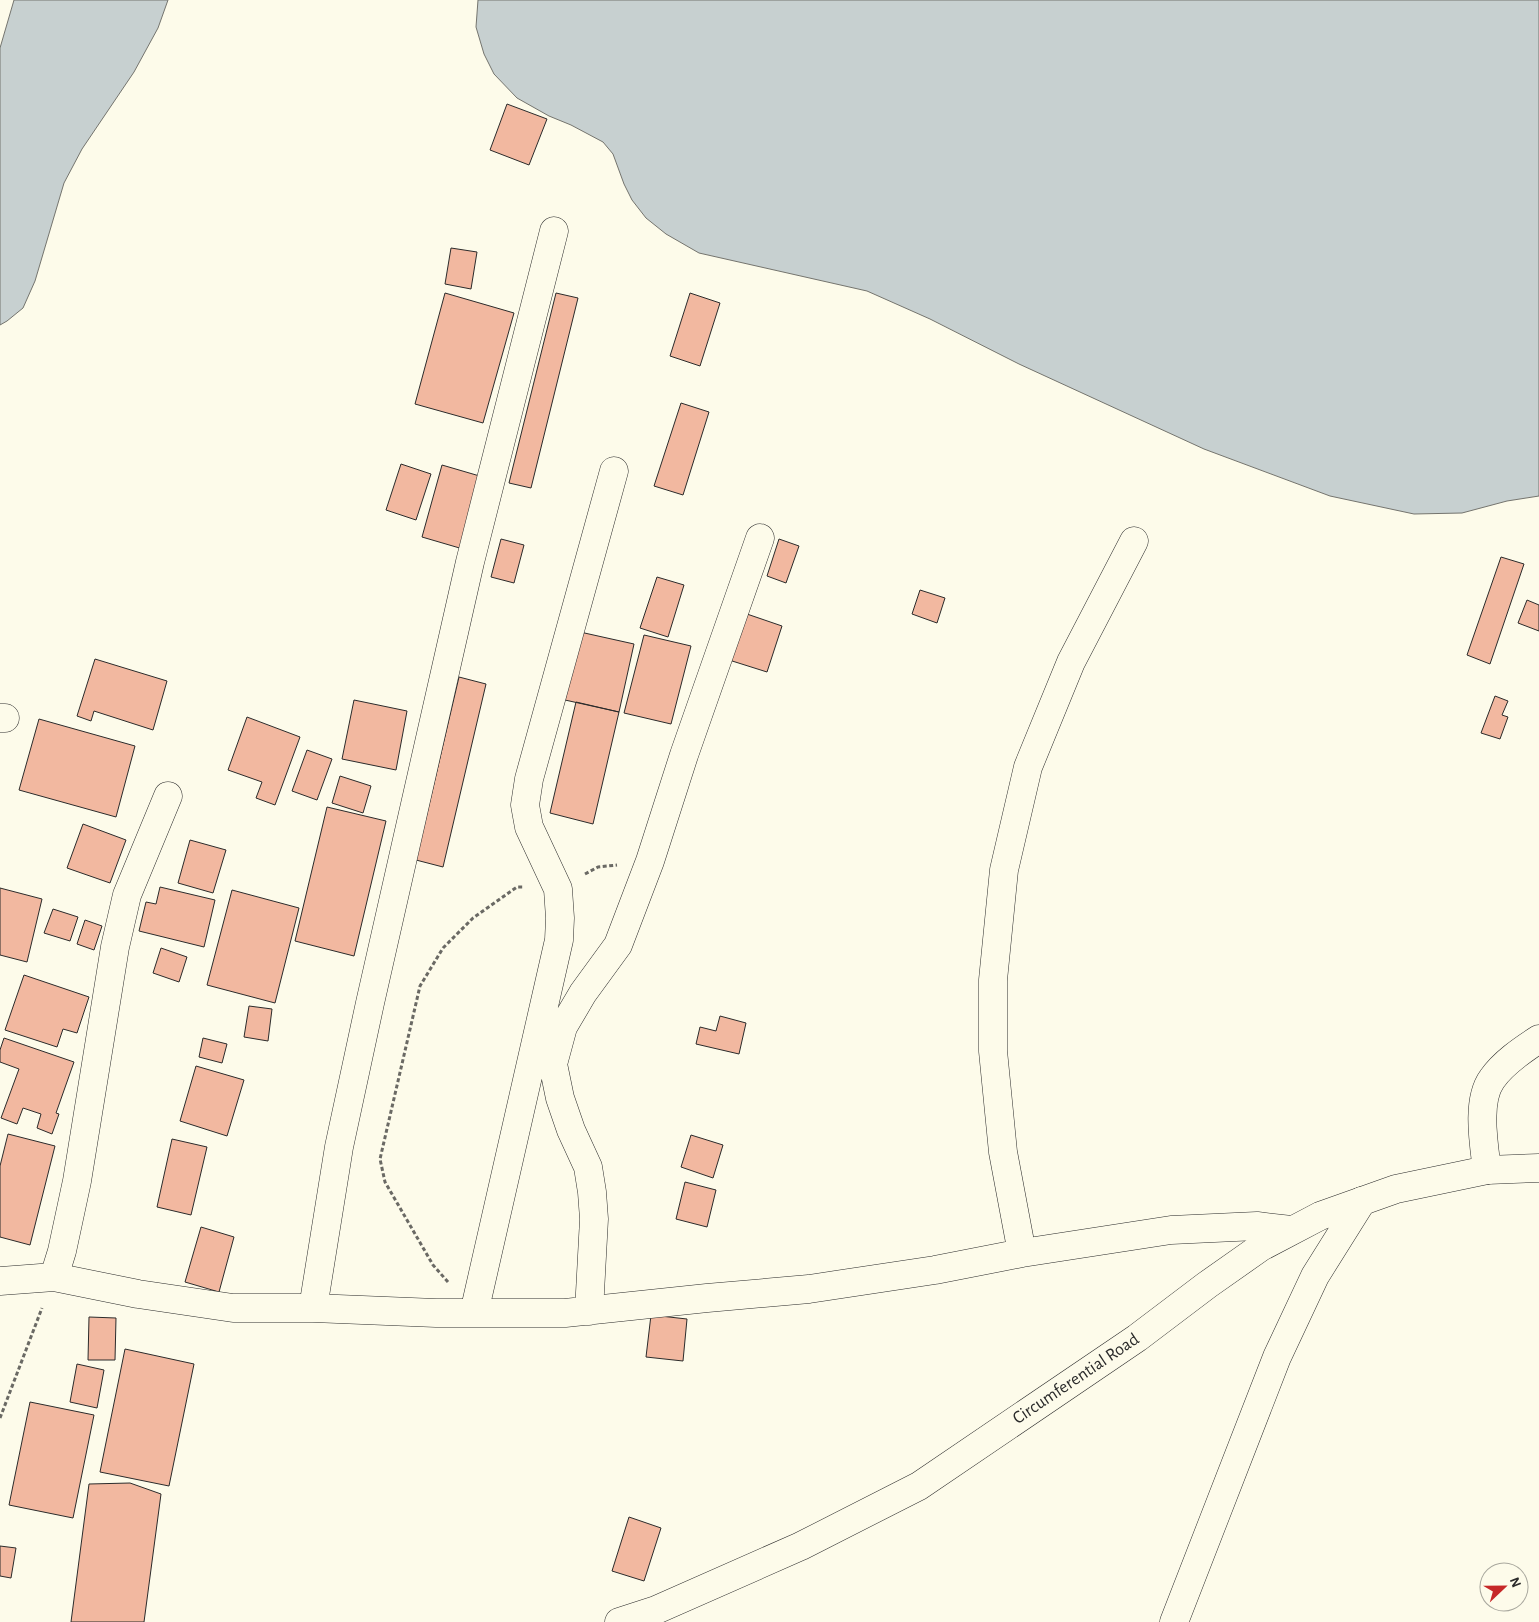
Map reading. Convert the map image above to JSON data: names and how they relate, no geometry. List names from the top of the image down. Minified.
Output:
{"streets":{"street":["Circumferential Road"]},"north":"right"}
